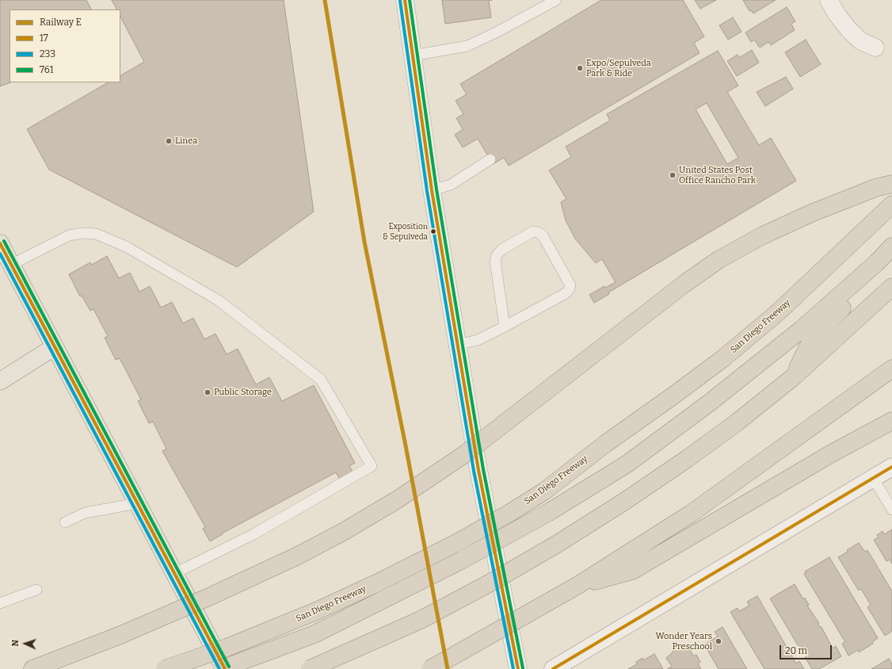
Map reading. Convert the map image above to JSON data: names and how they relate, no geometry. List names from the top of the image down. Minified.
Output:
{"streets":{"highway":["San Diego Freeway"]},"places":["Expo/Sepulveda Park & Ride","Linea","United States Post Office Rancho Park","Exposition & Sepulveda","Public Storage","Wonder Years Preschool"],"lines":["rail line E","transit line 17","transit line 761","transit line 233"],"legend":["Railway E","17","233","761"],"scale_bar":"20 m","north":"left"}
